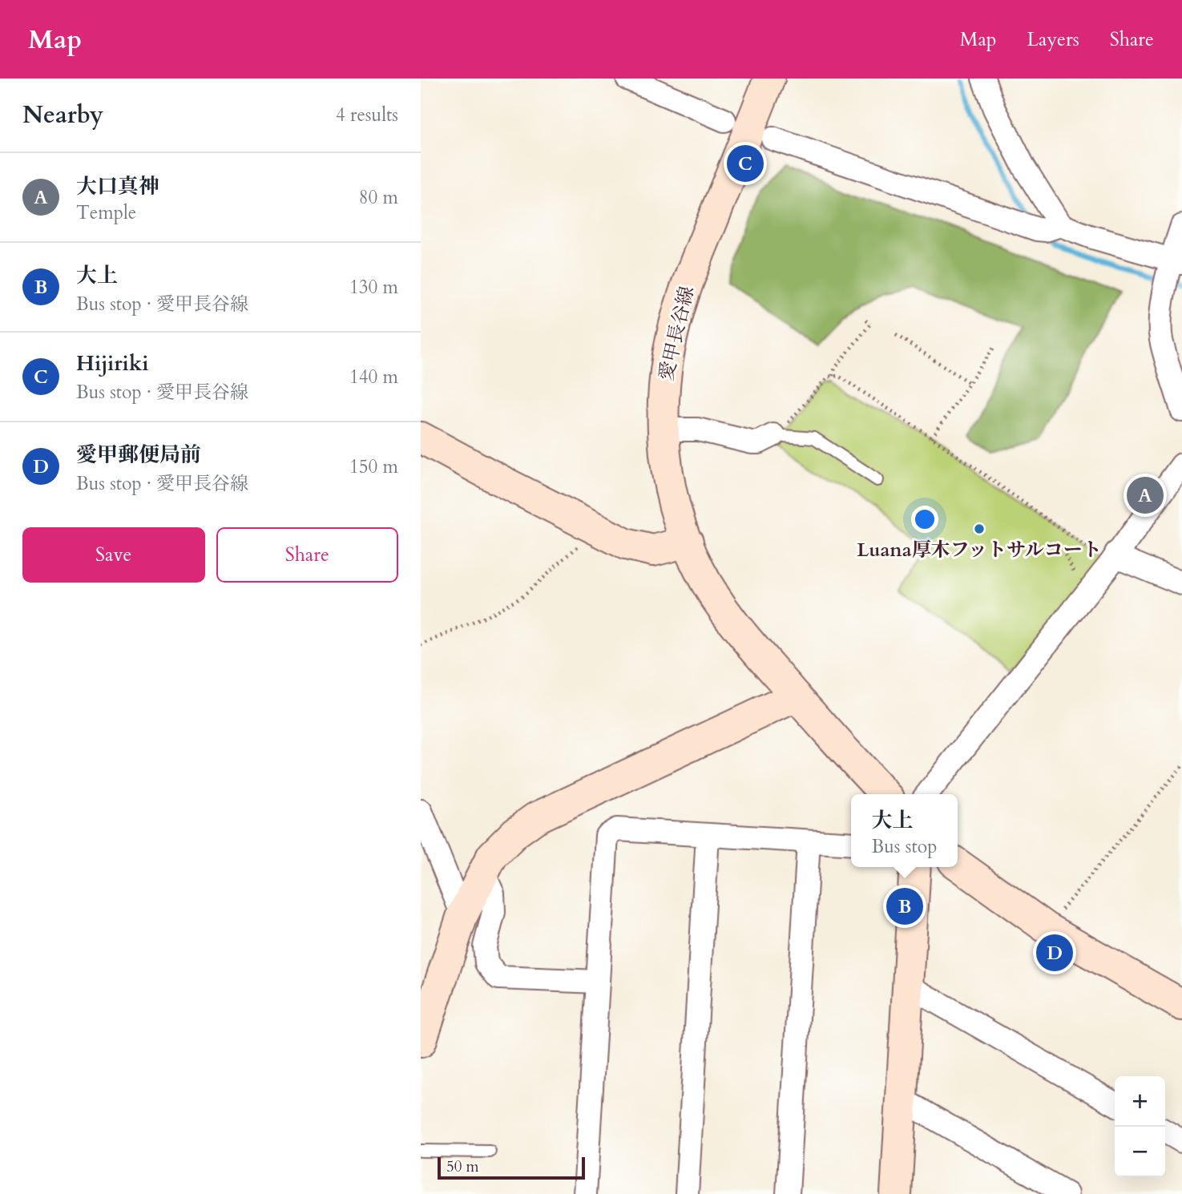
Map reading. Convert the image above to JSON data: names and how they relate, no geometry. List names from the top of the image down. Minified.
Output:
{"streets":{"street":["愛甲長谷線"]},"places":["Luana厚木フットサルコート"],"scale_bar":"50 m","page":{"header":"Map","nav":["Map","Layers","Share"],"heading":["Nearby","4 results"],"pins":["C","A","B","D"],"list":[{"mark":"A","name":"大口真神","note":"Temple","value":"80 m"},{"mark":"B","name":"大上","note":"Bus stop · 愛甲長谷線","value":"130 m"},{"mark":"C","name":"Hijiriki","note":"Bus stop · 愛甲長谷線","value":"140 m"},{"mark":"D","name":"愛甲郵便局前","note":"Bus stop · 愛甲長谷線","value":"150 m"}],"buttons":["Save","Share"],"popup":["大上","Bus stop"],"map_buttons":["+","−"],"scale":"50 m"}}
